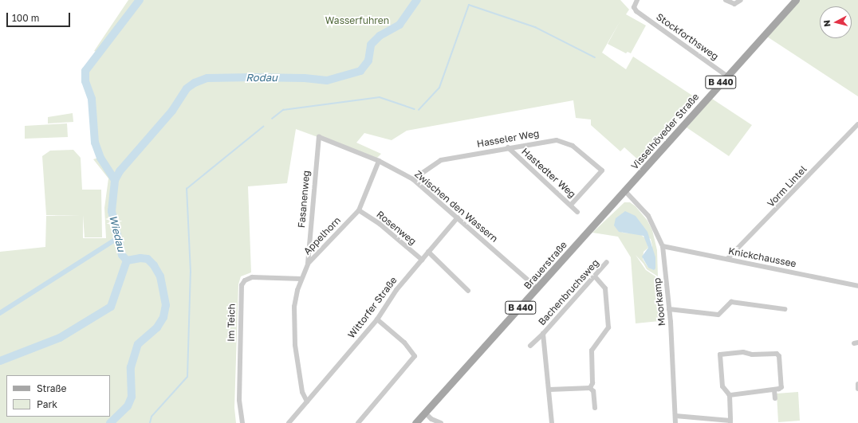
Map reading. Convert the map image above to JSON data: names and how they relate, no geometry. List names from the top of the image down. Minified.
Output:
{"streets":{"main road":["B 440","Visselhöveder Straße","Brauerstraße"],"street":["Stockforthsweg","Hasseler Weg","Hastedter Weg","Vorm Lintel","Fasanenweg","Zwischen den Wassern","Rosenweg","Appelhorn","Knickchaussee","Bachenbruchsweg","Moorkamp","Wittorfer Straße","Im Teich"]},"crossings":[["Stockforthsweg","Visselhöveder Straße"],["Visselhöveder Straße","Brauerstraße"],["Visselhöveder Straße","Moorkamp"],["Hasseler Weg","Hastedter Weg"],["Hasseler Weg","Zwischen den Wassern"],["Vorm Lintel","Knickchaussee"],["Fasanenweg","Zwischen den Wassern"],["Fasanenweg","Appelhorn"],["Zwischen den Wassern","Appelhorn"],["Zwischen den Wassern","Brauerstraße"],["Zwischen den Wassern","Wittorfer Straße"],["Rosenweg","Appelhorn"],["Rosenweg","Wittorfer Straße"],["Appelhorn","Wittorfer Straße"],["Appelhorn","Im Teich"],["Knickchaussee","Moorkamp"],["Brauerstraße","Moorkamp"]],"water":["Rodau","Wiedau"],"parks":["Wasserfuhren"],"legend":["Straße","Park"],"scale_bar":"100 m","north":"left"}
